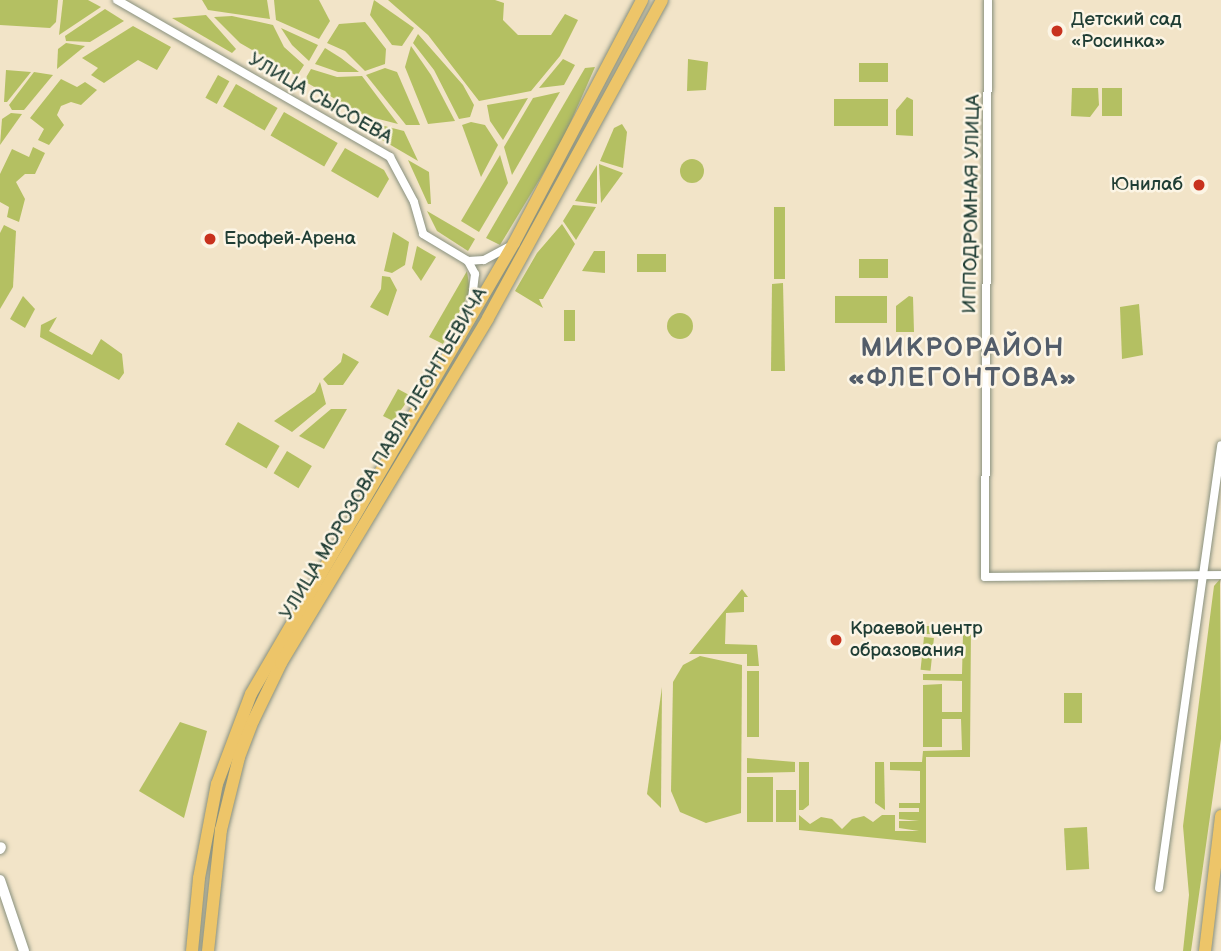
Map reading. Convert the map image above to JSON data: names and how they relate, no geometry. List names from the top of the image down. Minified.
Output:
{"streets":{"main road":["УЛИЦА МОРОЗОВА ПАВЛА ЛЕОНТЬЕВИЧА"],"street":["УЛИЦА СЫСОЕВА","ИППОДРОМНАЯ УЛИЦА"]},"districts":["МИКРОРАЙОН «ФЛЕГОНТОВА»"],"places":["Детский сад «Росинка»","Юнилаб","Ерофей-Арена","Краевой центр образования"]}
